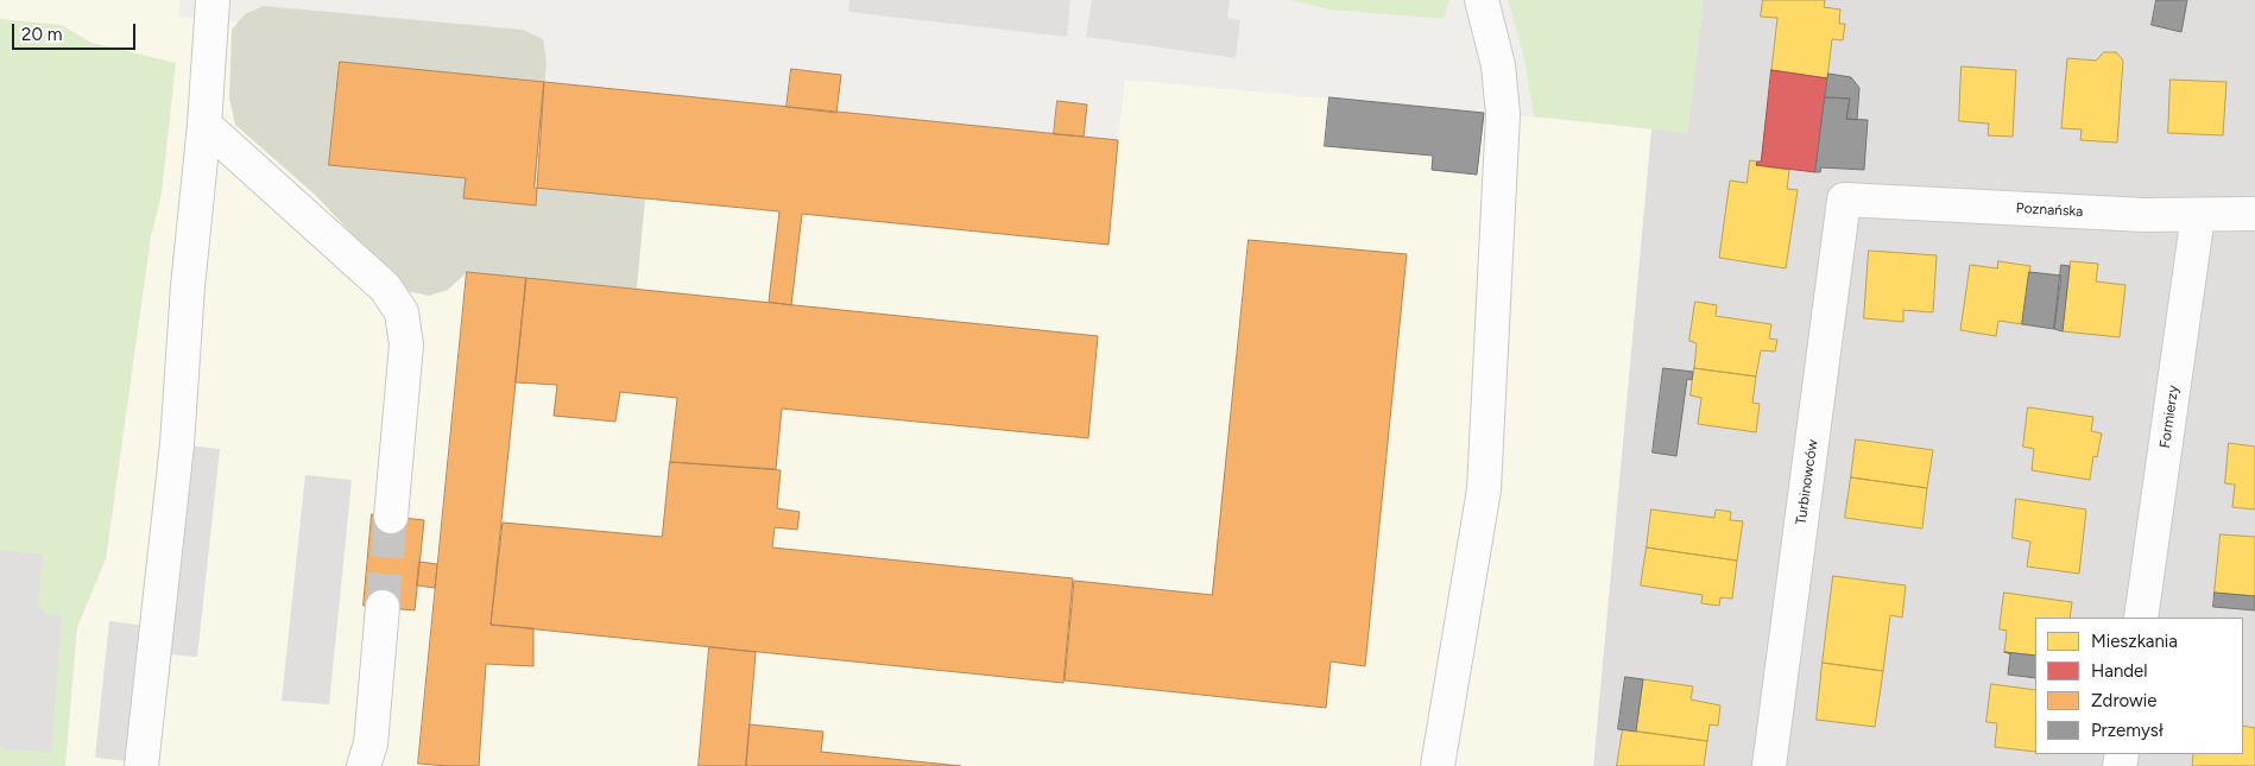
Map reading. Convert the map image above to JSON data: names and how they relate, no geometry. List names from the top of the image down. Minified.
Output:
{"streets":{"street":["Poznańska","Formierzy","Turbinowców"]},"crossings":[["Poznańska","Formierzy"],["Poznańska","Turbinowców"]],"legend":["Mieszkania","Handel","Zdrowie","Przemysł"],"scale_bar":"20 m"}
